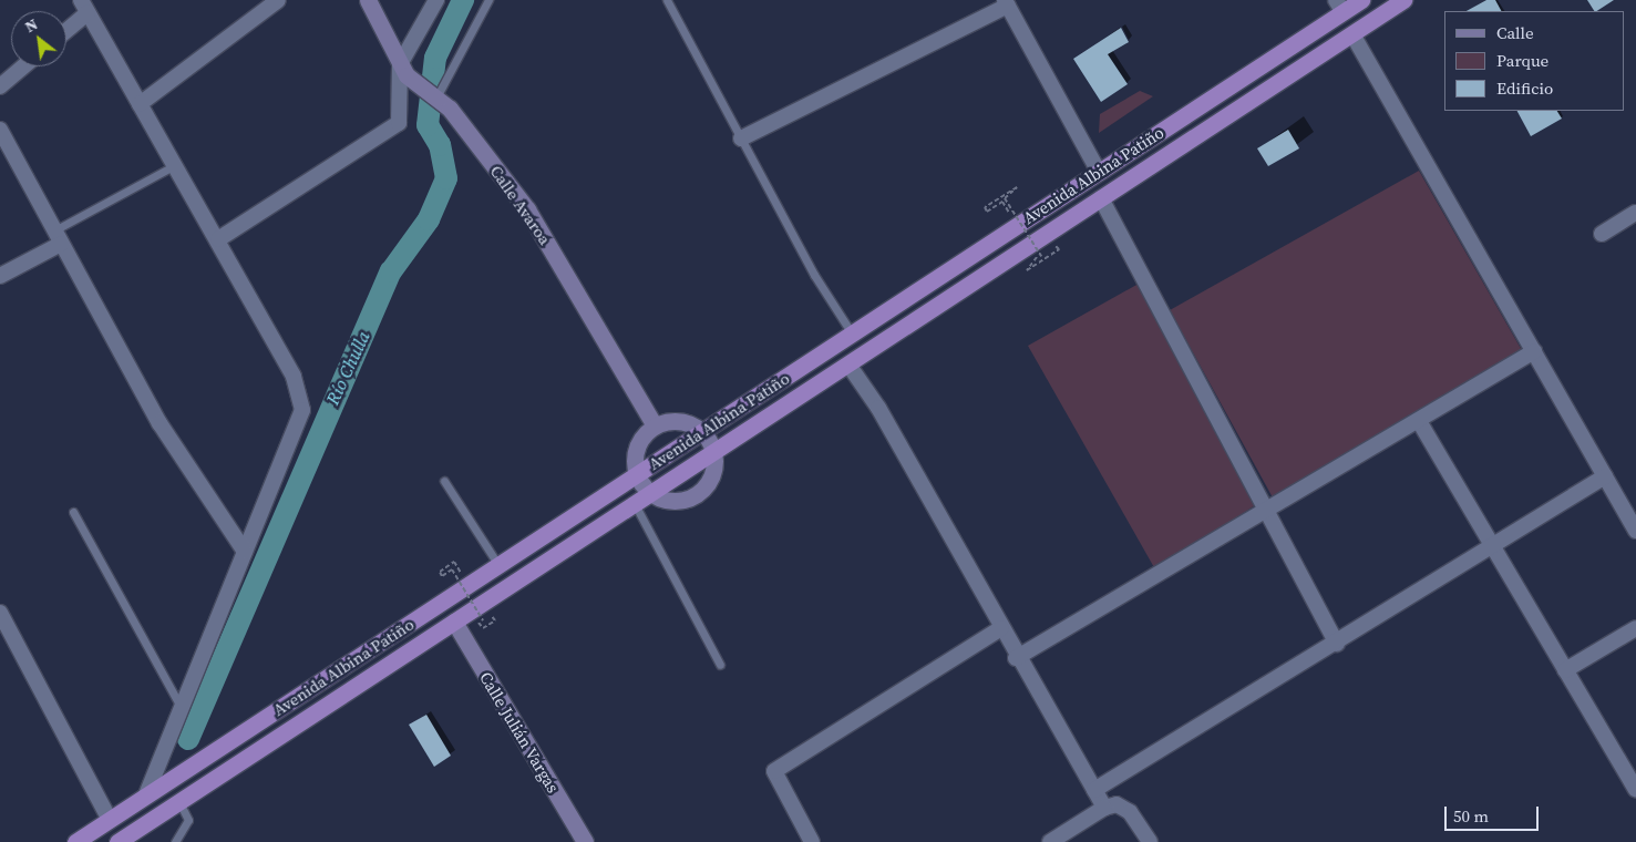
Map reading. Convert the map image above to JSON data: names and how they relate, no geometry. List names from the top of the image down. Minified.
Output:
{"streets":{"highway":["Avenida Albina Patiño"],"main road":["Calle Avaroa","Calle Julián Vargas"]},"crossings":[["Avenida Albina Patiño","Calle Julián Vargas"]],"water":["Río Chulla"],"legend":["Calle","Parque","Edificio"],"scale_bar":"50 m","north":"top left"}
